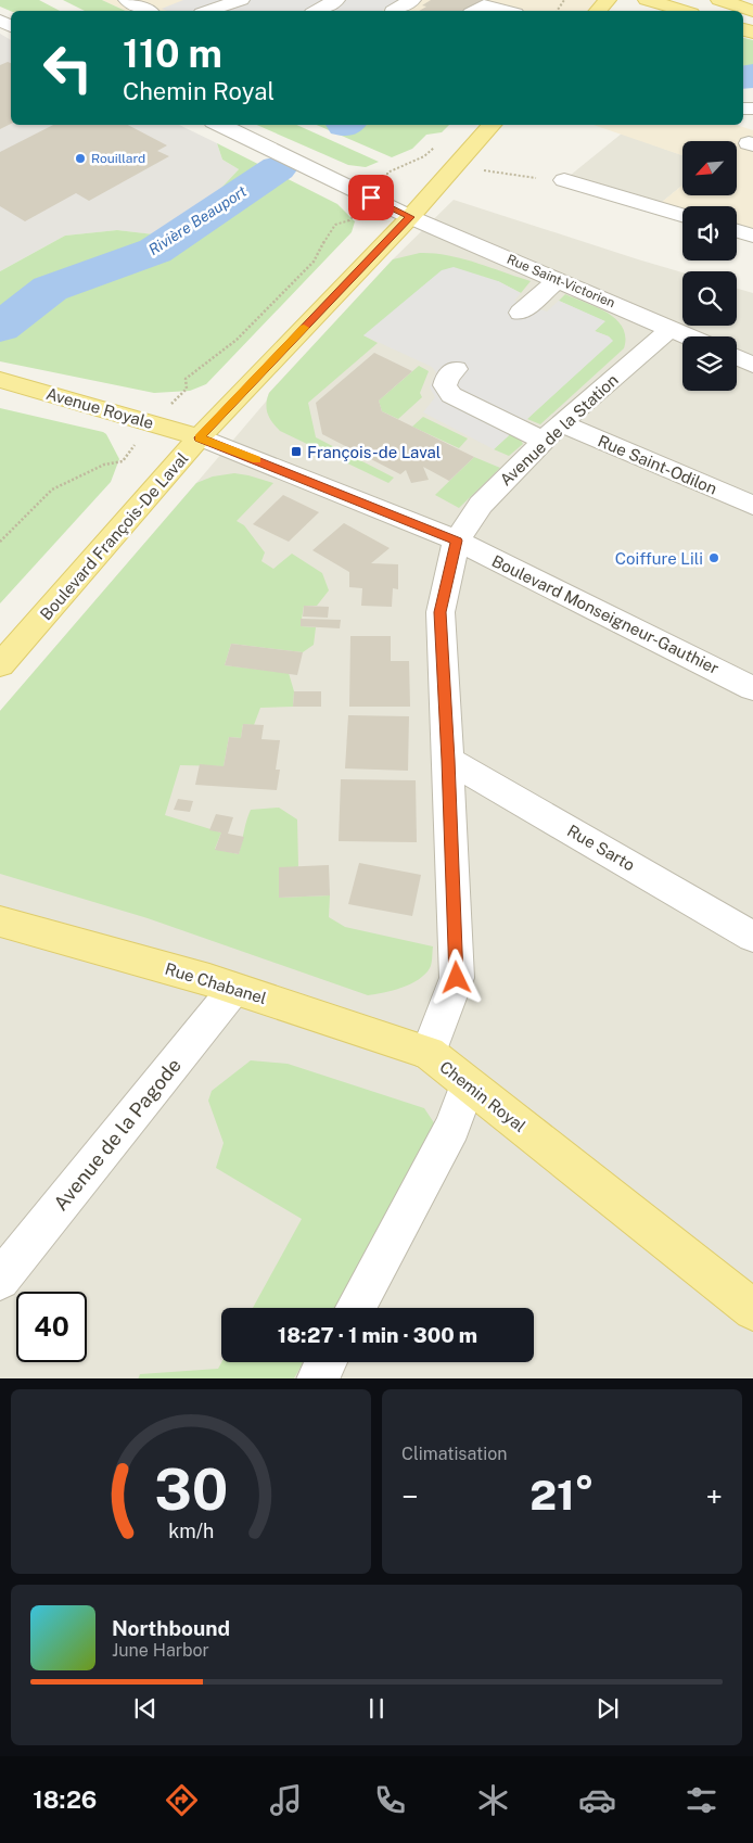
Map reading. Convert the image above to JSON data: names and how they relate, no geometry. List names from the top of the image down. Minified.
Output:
{"streets":{"main road":["Avenue Royale","Boulevard François-De Laval","Rue Chabanel","Chemin Royal"],"street":["Rue Saint-Victorien","Avenue de la Station","Rue Saint-Odilon","Boulevard Monseigneur-Gauthier","Rue Sarto","Avenue de la Pagode"]},"crossings":[["Rue Saint-Victorien","Avenue de la Station"],["Rue Saint-Victorien","Boulevard François-De Laval"],["Avenue Royale","Boulevard François-De Laval"],["Avenue de la Station","Rue Saint-Odilon"],["Avenue de la Station","Boulevard Monseigneur-Gauthier"],["Avenue de la Station","Chemin Royal"],["Boulevard Monseigneur-Gauthier","Chemin Royal"],["Rue Sarto","Chemin Royal"],["Rue Chabanel","Chemin Royal"],["Rue Chabanel","Avenue de la Pagode"]],"water":["Rivière Beauport"],"places":{"other":["Rouillard","Coiffure Lili"],"transit":["François-de Laval"]},"north":"bottom left","page":{"turn":["110 m","Chemin Royal"],"limit":"40","trip":"18:27 · 1 min · 300 m","tile":"Climatisation","heat":["−","21°","+"],"song":["Northbound","June Harbor"],"tabs":"18:26","gauge":["30","km/h"]}}
